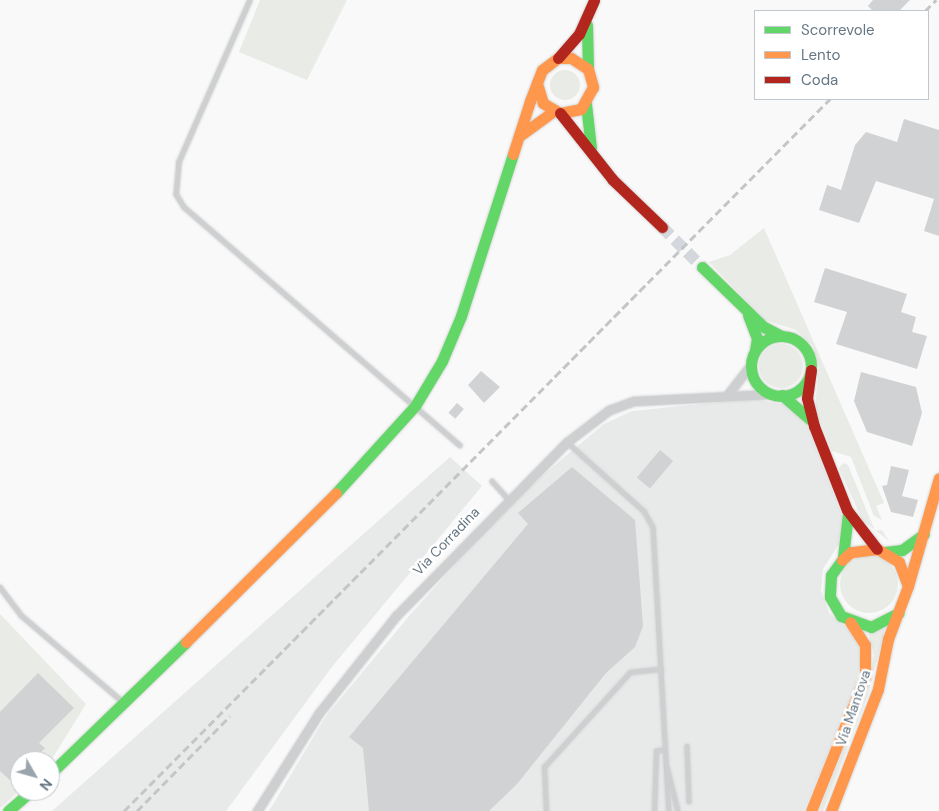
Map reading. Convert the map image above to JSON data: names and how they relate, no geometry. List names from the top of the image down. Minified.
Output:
{"streets":{"main road":["Via Mantova"],"street":["Via Corradina"]},"legend":["Scorrevole","Lento","Coda"],"north":"bottom right"}
